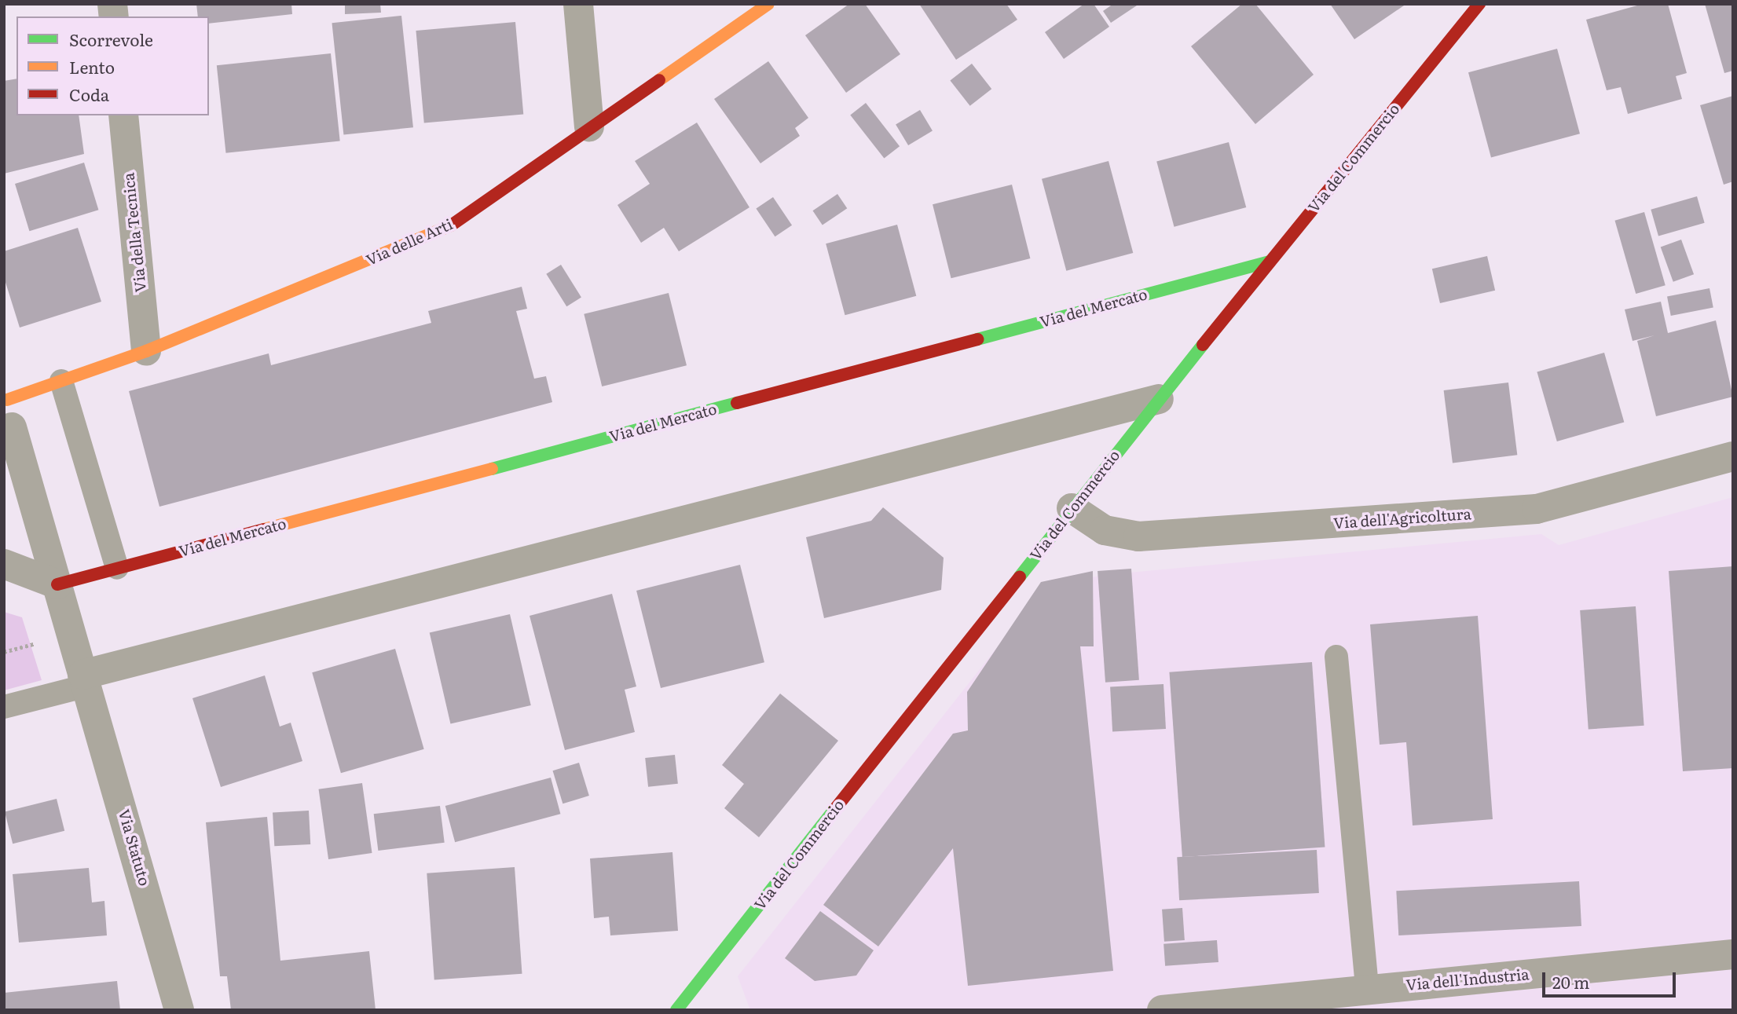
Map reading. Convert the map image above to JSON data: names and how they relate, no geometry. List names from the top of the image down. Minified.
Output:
{"streets":{"street":["Via del Commercio","Via della Tecnica","Via delle Arti","Via del Mercato","Via dell'Agricoltura","Via Statuto","Via dell'Industria"]},"crossings":[["Via del Commercio","Via del Mercato"],["Via del Commercio","Via dell'Agricoltura"],["Via della Tecnica","Via delle Arti"],["Via delle Arti","Via Statuto"],["Via del Mercato","Via Statuto"]],"legend":["Scorrevole","Lento","Coda"],"scale_bar":"20 m"}
